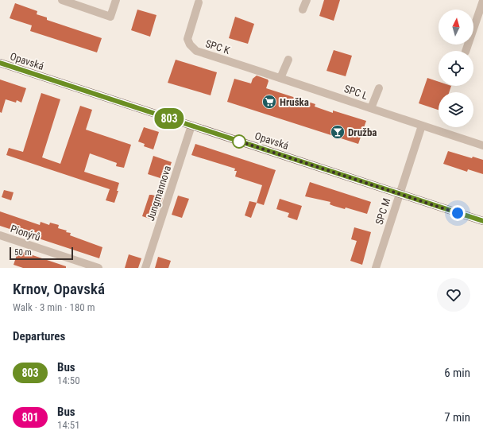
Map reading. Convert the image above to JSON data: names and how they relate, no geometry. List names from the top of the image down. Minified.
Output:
{"streets":{"main road":["Opavská"],"street":["SPC K","SPC L","Jungmannova","SPC M","Pionýrů"]},"crossings":[["SPC K","SPC L"],["Opavská","Jungmannova"],["Opavská","SPC M"],["SPC L","SPC M"]],"places":{"supermarket":["Hruška"],"bar":["Družba"]},"lines":["bus line 803"],"scale_bar":"50 m","north":"top","page":{"on_map":"803","scale":"50 m","heading":[["Krnov, Opavská","Walk · 3 min · 180 m"],"Departures"],"list":[{"mark":"803","name":"Bus","note":"14:50","value":"6 min"},{"mark":"801","name":"Bus","note":"14:51","value":"7 min"}]}}
